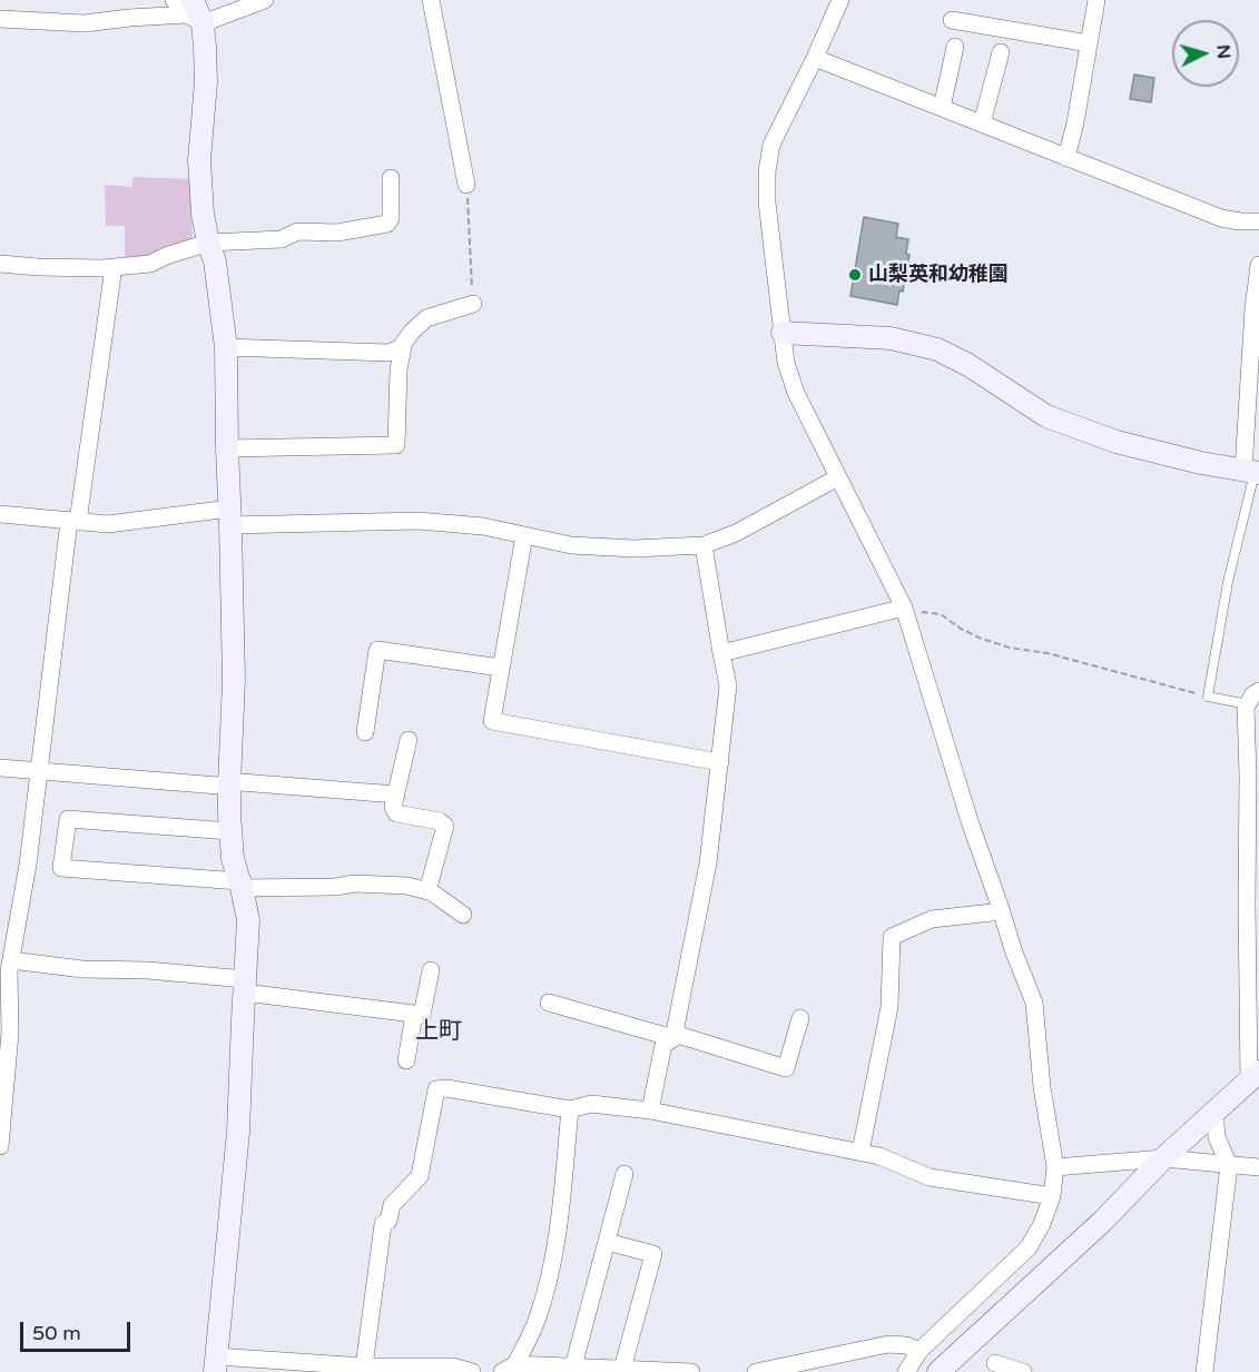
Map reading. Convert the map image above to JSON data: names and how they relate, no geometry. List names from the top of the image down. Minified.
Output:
{"districts":["上町"],"places":["山梨英和幼稚園"],"scale_bar":"50 m","north":"right"}
